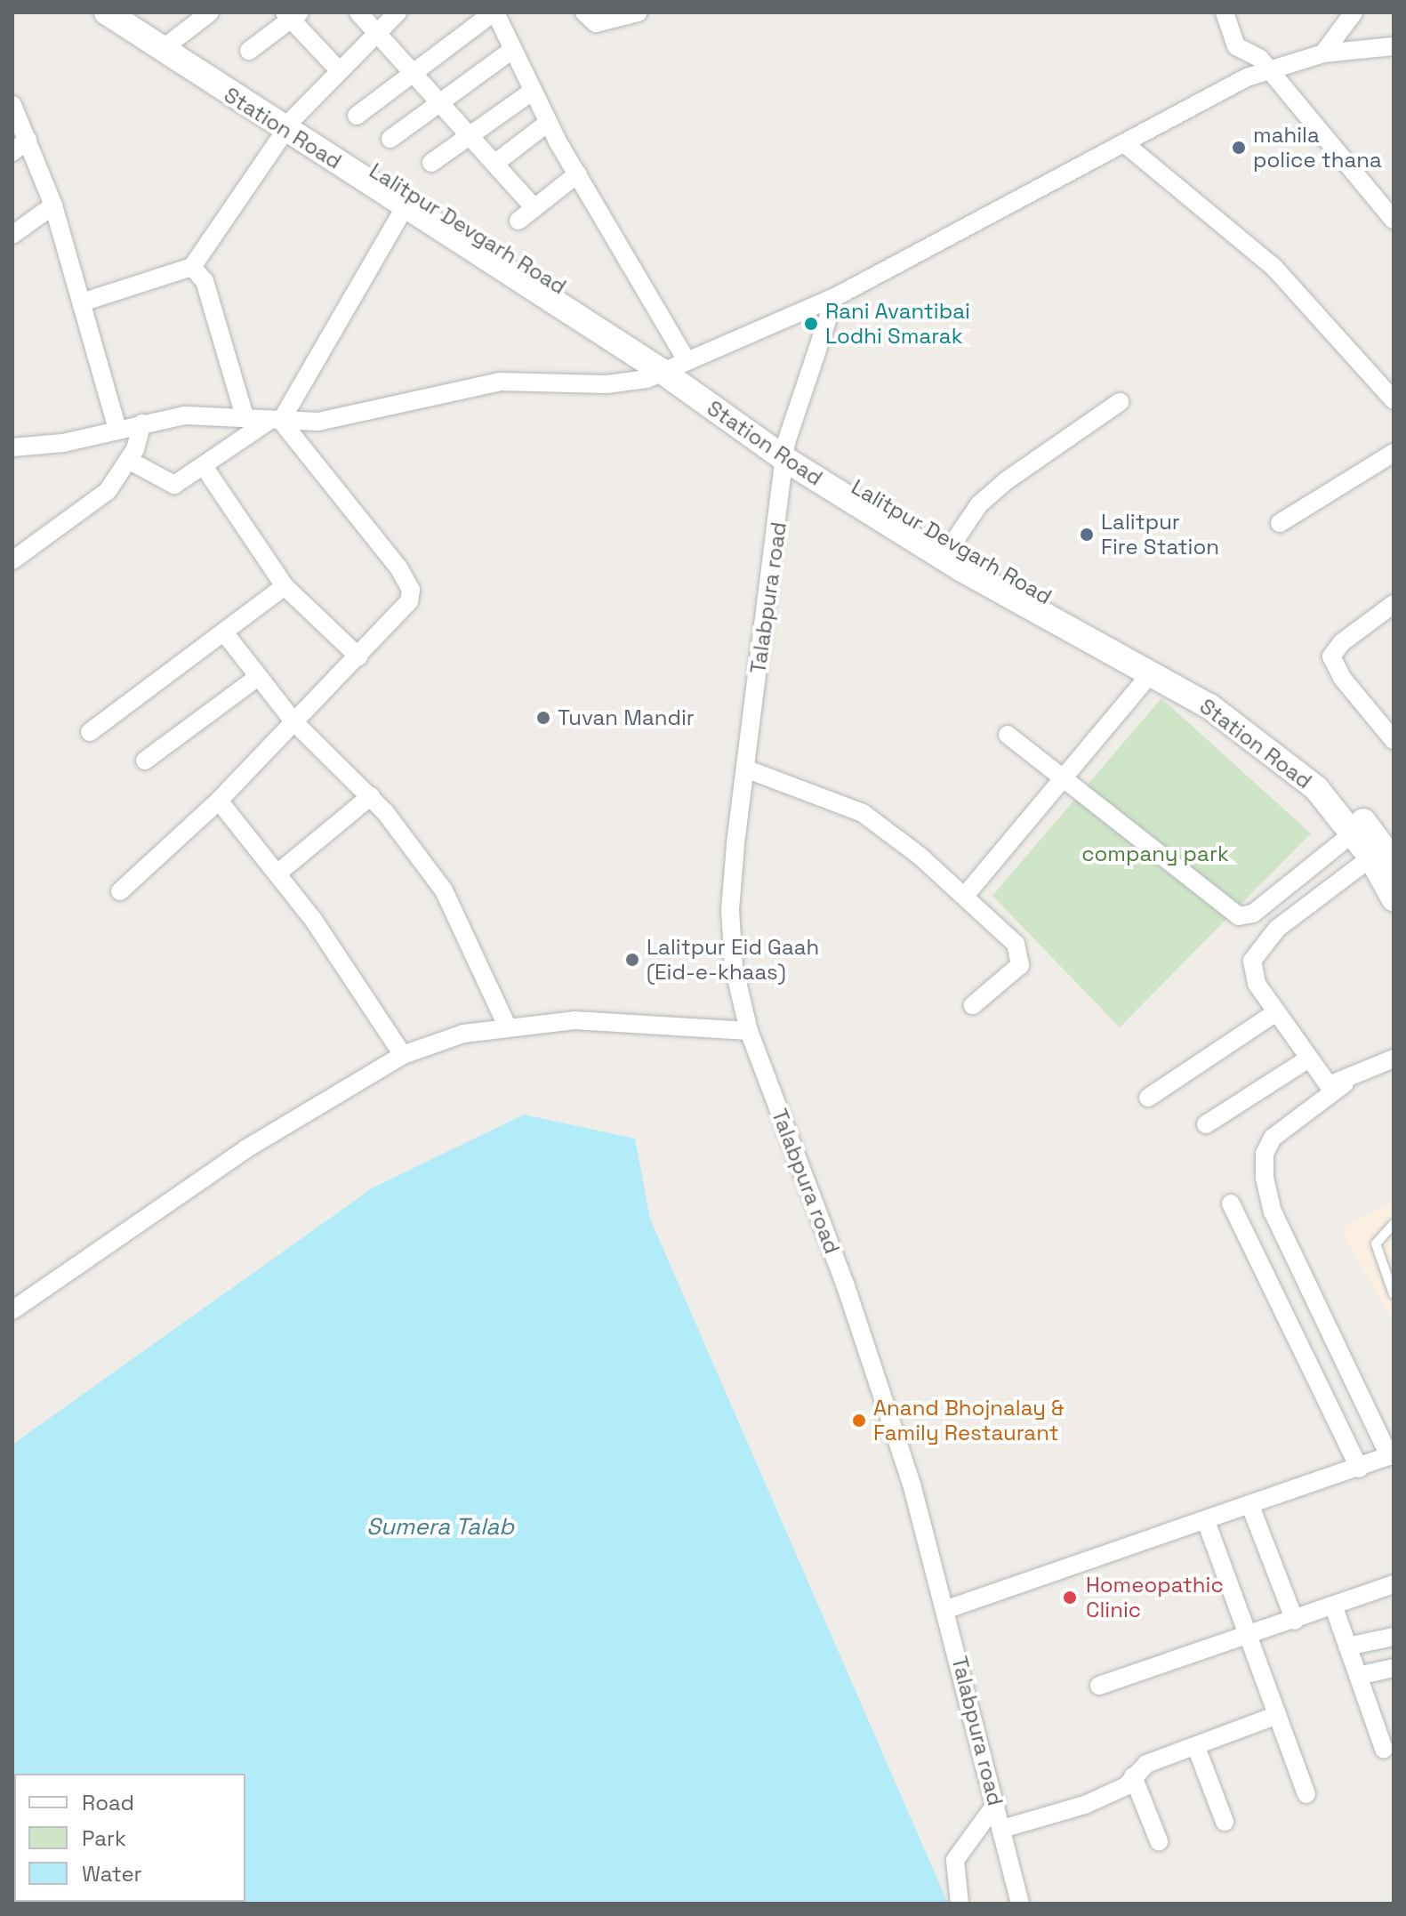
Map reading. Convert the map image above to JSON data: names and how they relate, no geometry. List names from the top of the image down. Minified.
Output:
{"streets":{"main road":["Station Road","Lalitpur Devgarh Road"],"street":["Talabpura road"]},"crossings":[["Station Road","Lalitpur Devgarh Road"],["Station Road","Talabpura road"],["Lalitpur Devgarh Road","Talabpura road"]],"water":["Sumera Talab"],"parks":["company park"],"places":["mahila police thana","Rani Avantibai Lodhi Smarak","Lalitpur Fire Station","Tuvan Mandir","Lalitpur Eid Gaah (Eid-e-khaas)","Anand Bhojnalay & Family Restaurant","Homeopathic Clinic"],"legend":["Road","Park","Water"]}
